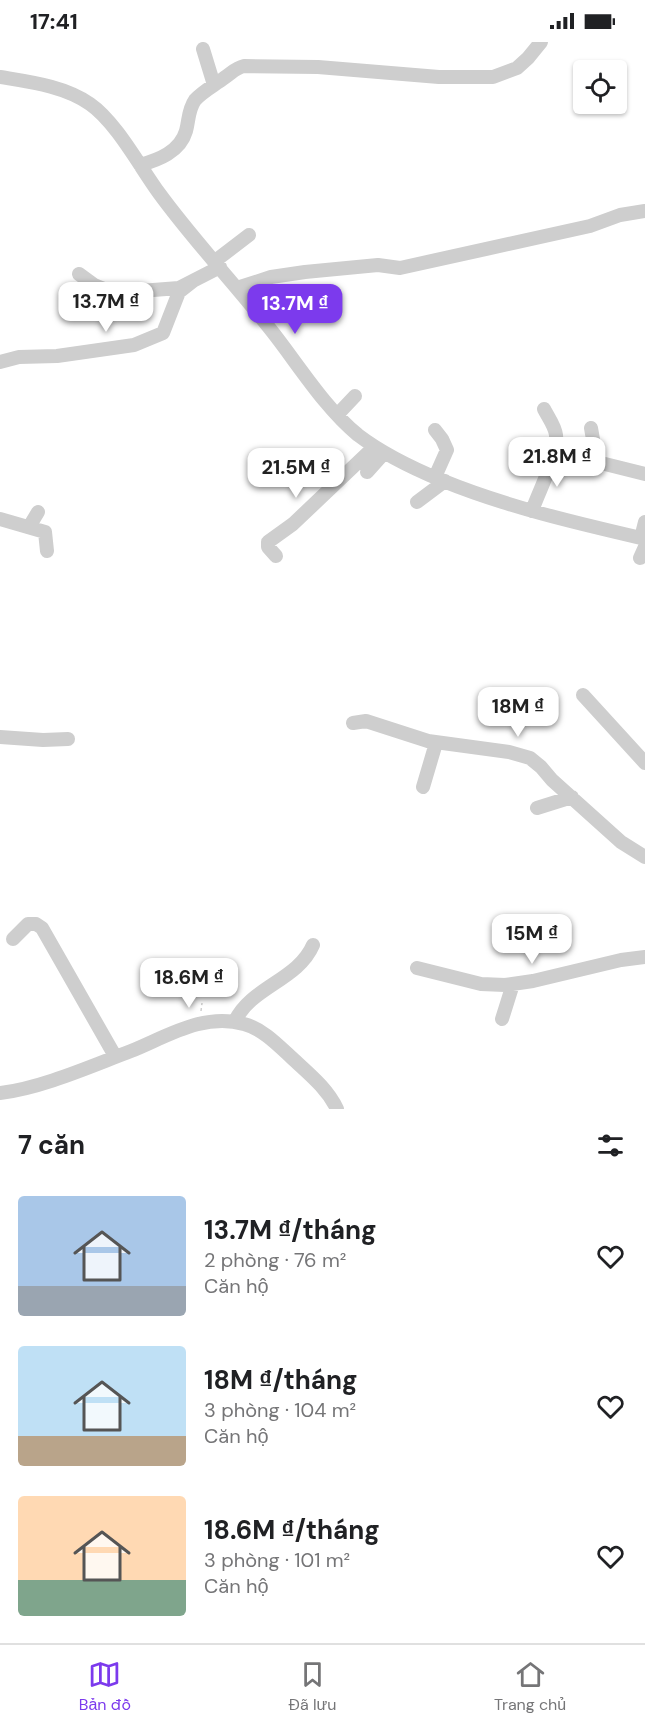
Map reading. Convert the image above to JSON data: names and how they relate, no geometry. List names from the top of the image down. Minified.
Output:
{"page":{"status":"17:41","price":["13.7M ₫","13.7M ₫","21.8M ₫","21.5M ₫","18M ₫","15M ₫","18.6M ₫"],"heading":"7 căn","list":[{"name":"13.7M ₫/tháng","note":"2 phòng · 76 m² · Căn hộ"},{"name":"18M ₫/tháng","note":"3 phòng · 104 m² · Căn hộ"},{"name":"18.6M ₫/tháng","note":"3 phòng · 101 m² · Căn hộ"}],"tabs":["Bản đồ","Đã lưu","Trang chủ"]}}
